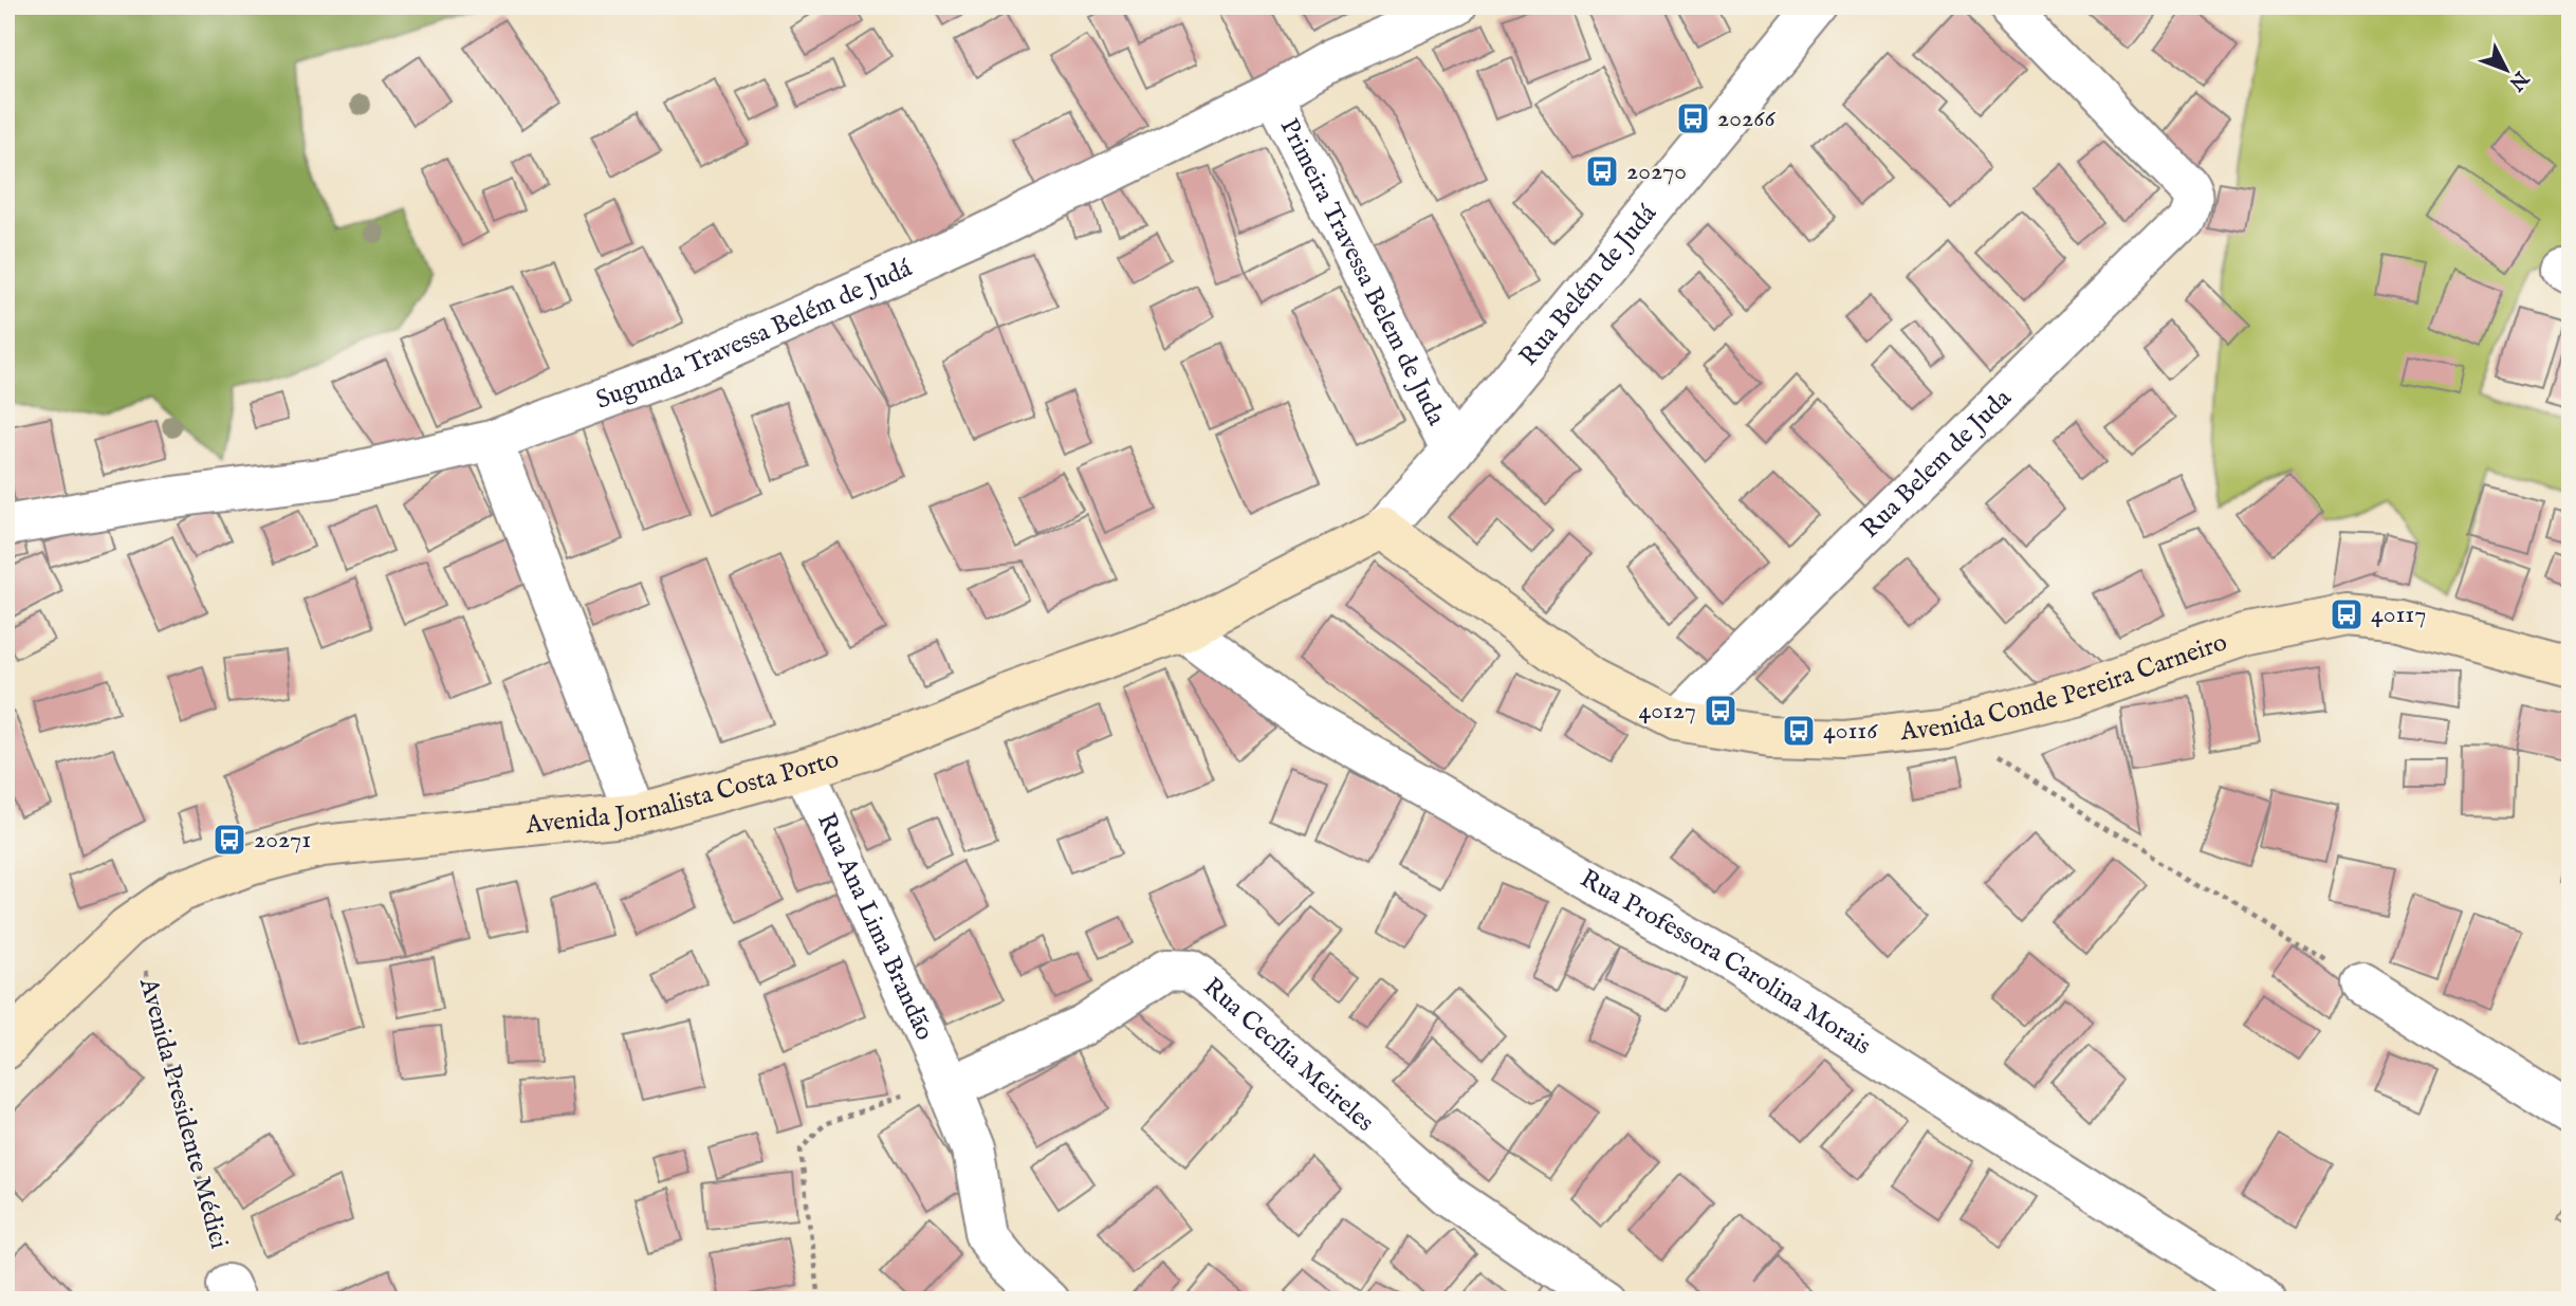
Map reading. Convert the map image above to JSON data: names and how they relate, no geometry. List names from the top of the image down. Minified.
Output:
{"streets":{"main road":["Avenida Conde Pereira Carneiro","Avenida Jornalista Costa Porto"],"street":["Primeira Travessa Belem de Juda","Rua Belém de Judá","Sugunda Travessa Belém de Judá","Rua Belem de Juda","Rua Ana Lima Brandão","Rua Professora Carolina Morais","Rua Cecília Meireles"],"path":["Avenida Presidente Médici"]},"crossings":[["Primeira Travessa Belem de Juda","Rua Belém de Judá"],["Primeira Travessa Belem de Juda","Sugunda Travessa Belém de Judá"],["Rua Belém de Judá","Avenida Conde Pereira Carneiro"],["Rua Belém de Judá","Avenida Jornalista Costa Porto"],["Rua Belem de Juda","Avenida Conde Pereira Carneiro"],["Avenida Conde Pereira Carneiro","Avenida Jornalista Costa Porto"],["Avenida Jornalista Costa Porto","Rua Ana Lima Brandão"],["Avenida Jornalista Costa Porto","Rua Professora Carolina Morais"],["Avenida Jornalista Costa Porto","Avenida Presidente Médici"],["Rua Ana Lima Brandão","Rua Cecília Meireles"]],"places":{"bus stop":["20266","20270","40117","40127","40116","20271"]},"north":"bottom right"}
